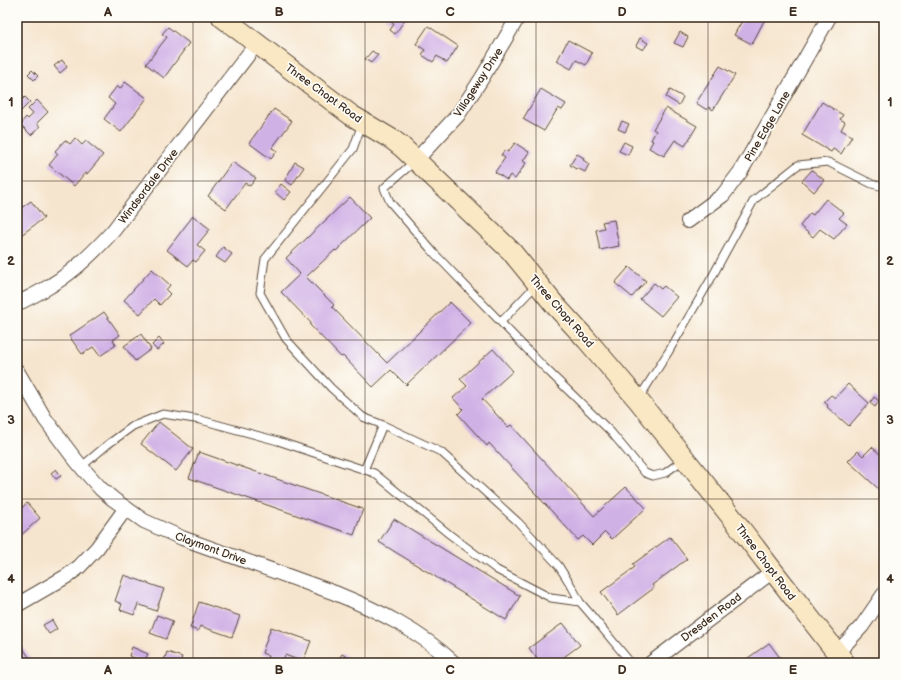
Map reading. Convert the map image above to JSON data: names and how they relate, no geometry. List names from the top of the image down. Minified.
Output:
{"streets":{"main road":["Three Chopt Road"],"street":["Villageway Drive","Pine Edge Lane","Windsordale Drive","Claymont Drive","Dresden Road"]},"crossings":[["Villageway Drive","Three Chopt Road"],["Three Chopt Road","Windsordale Drive"],["Three Chopt Road","Dresden Road"]],"grid":{"columns":["A","B","C","D","E"],"rows":["1","2","3","4"]}}
